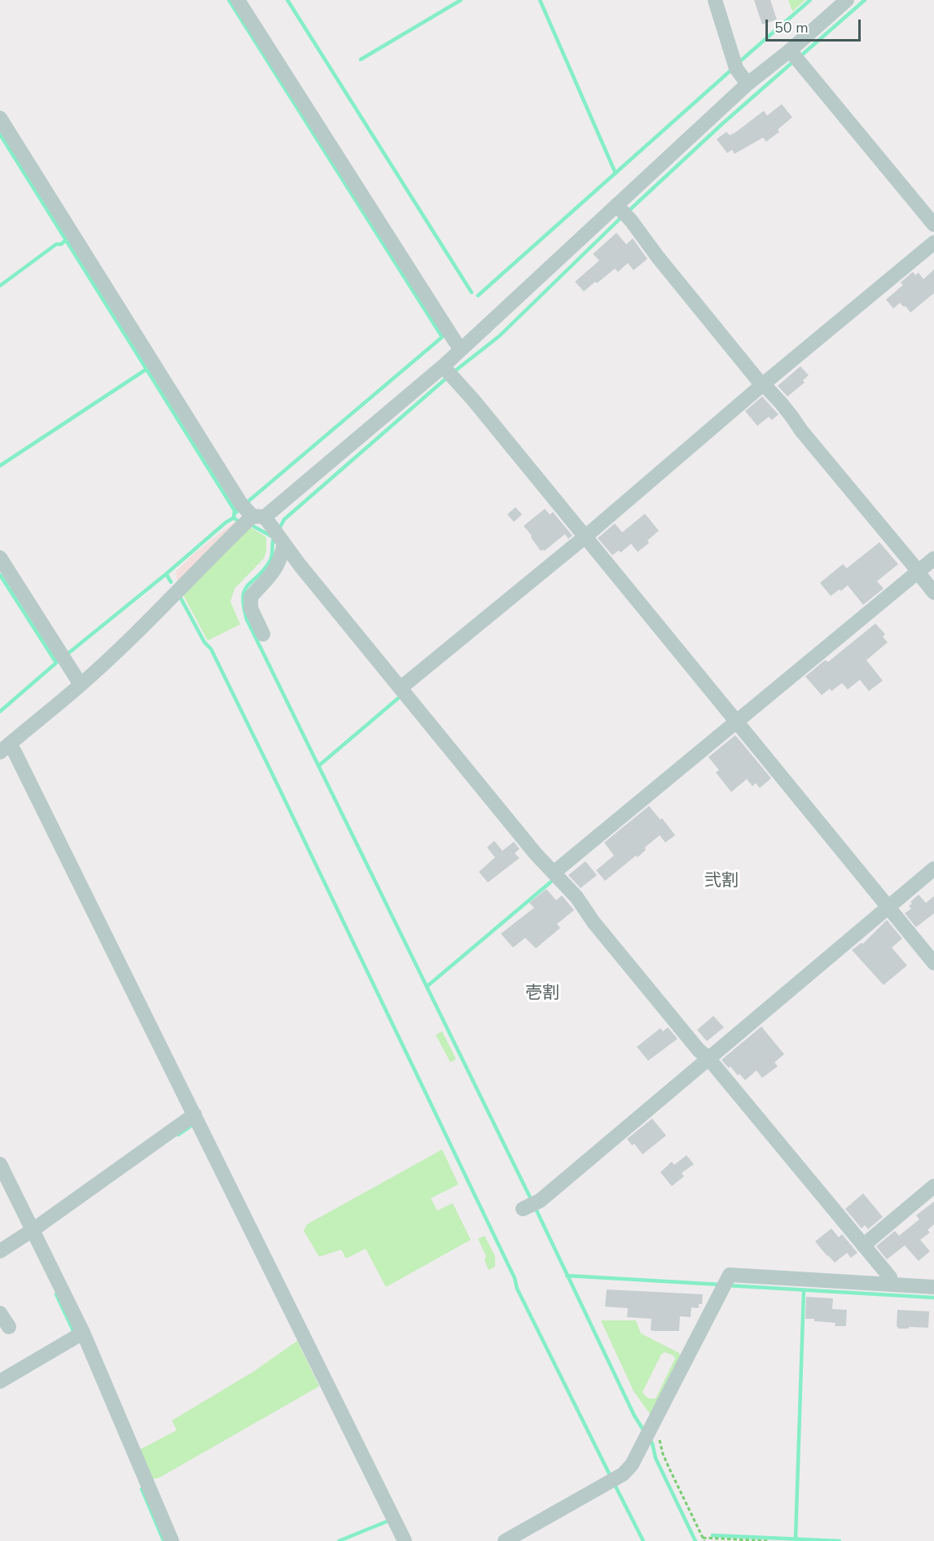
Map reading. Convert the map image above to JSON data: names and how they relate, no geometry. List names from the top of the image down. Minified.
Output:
{"districts":["弐割","壱割"],"scale_bar":"50 m"}
